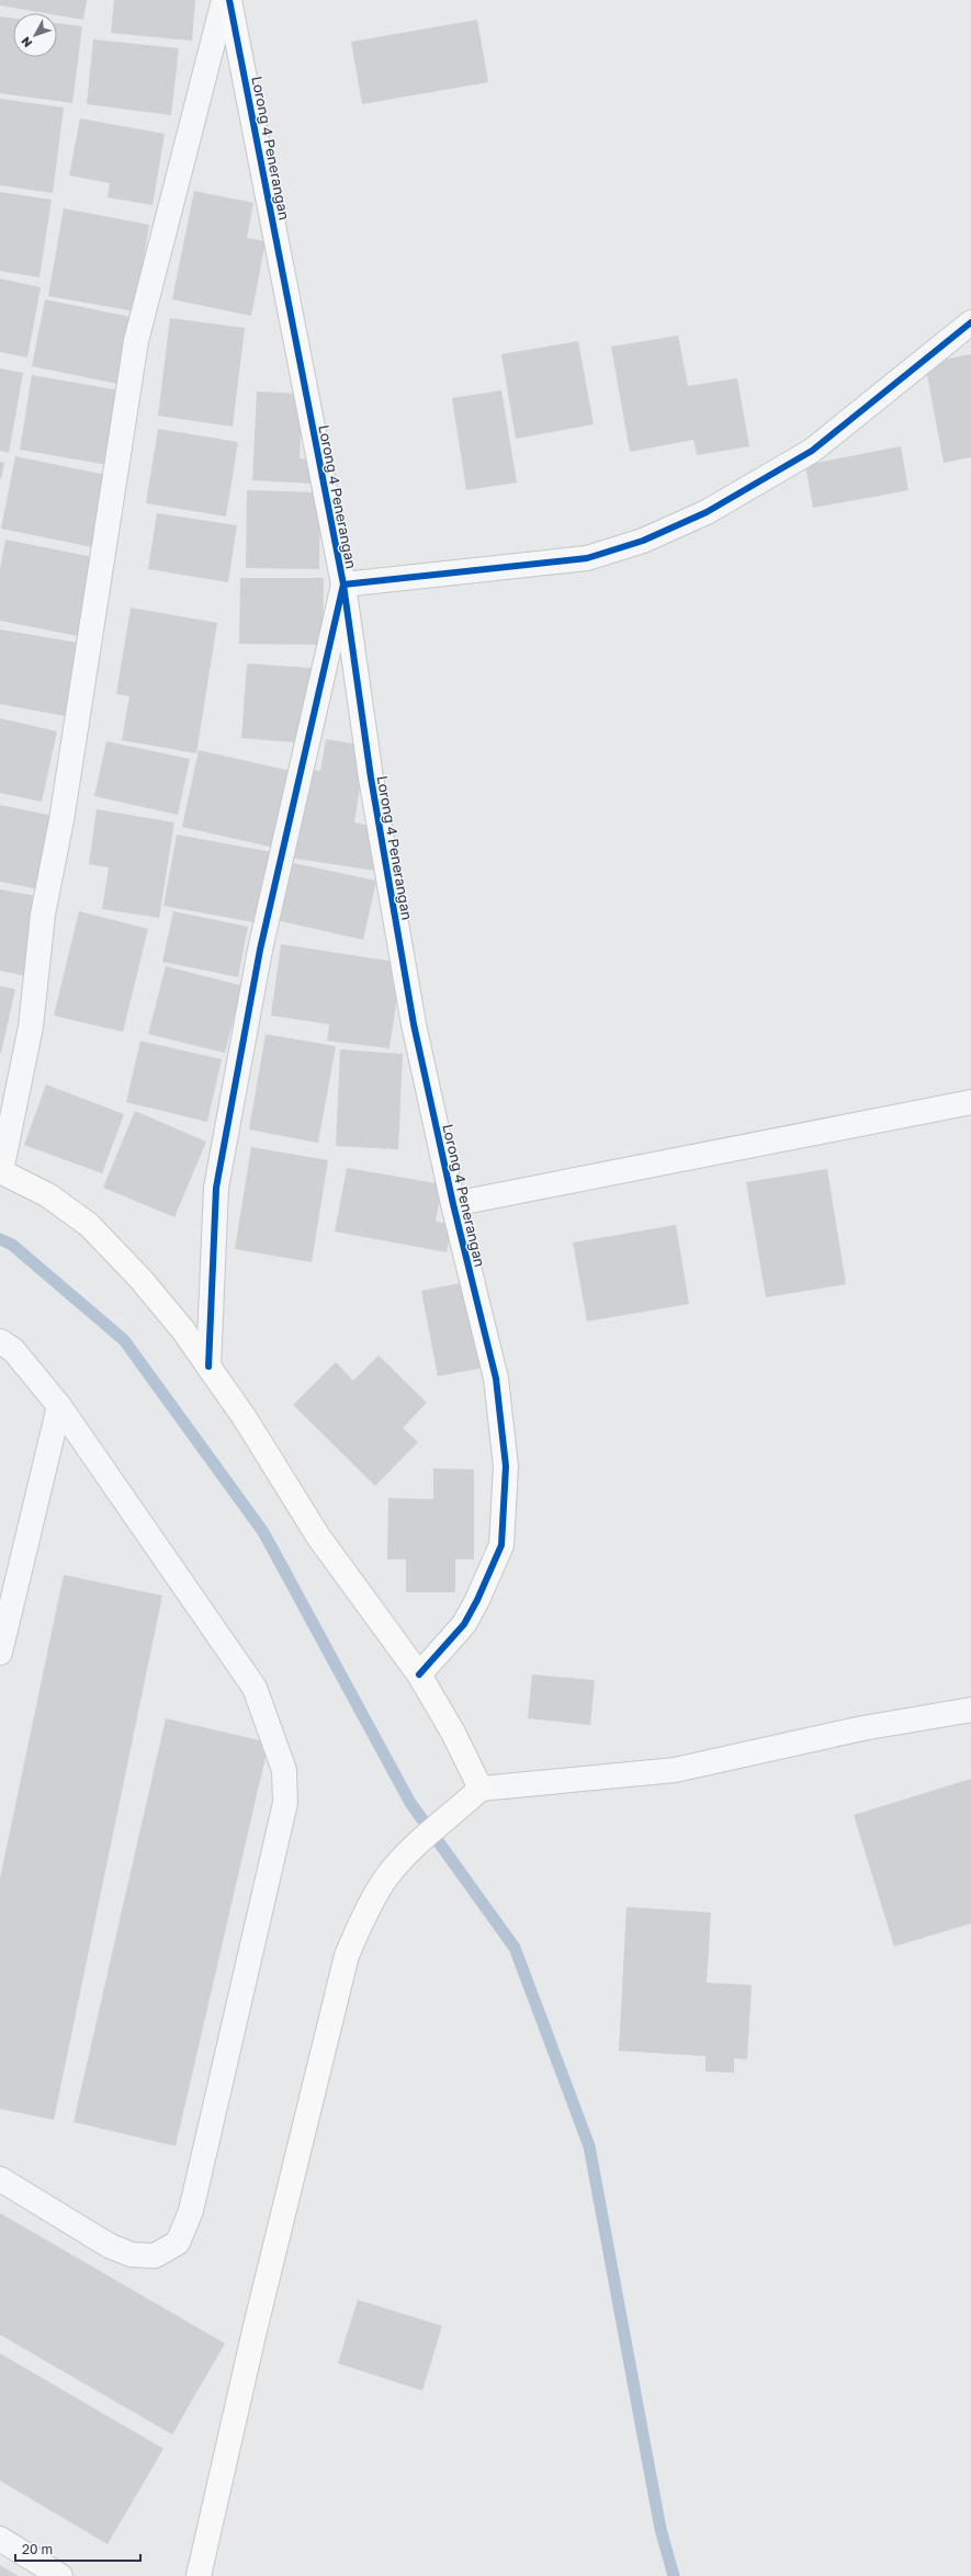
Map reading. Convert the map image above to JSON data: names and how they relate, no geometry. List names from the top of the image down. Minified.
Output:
{"streets":{"street":["Lorong 4 Penerangan"]},"scale_bar":"20 m","north":"bottom left"}
